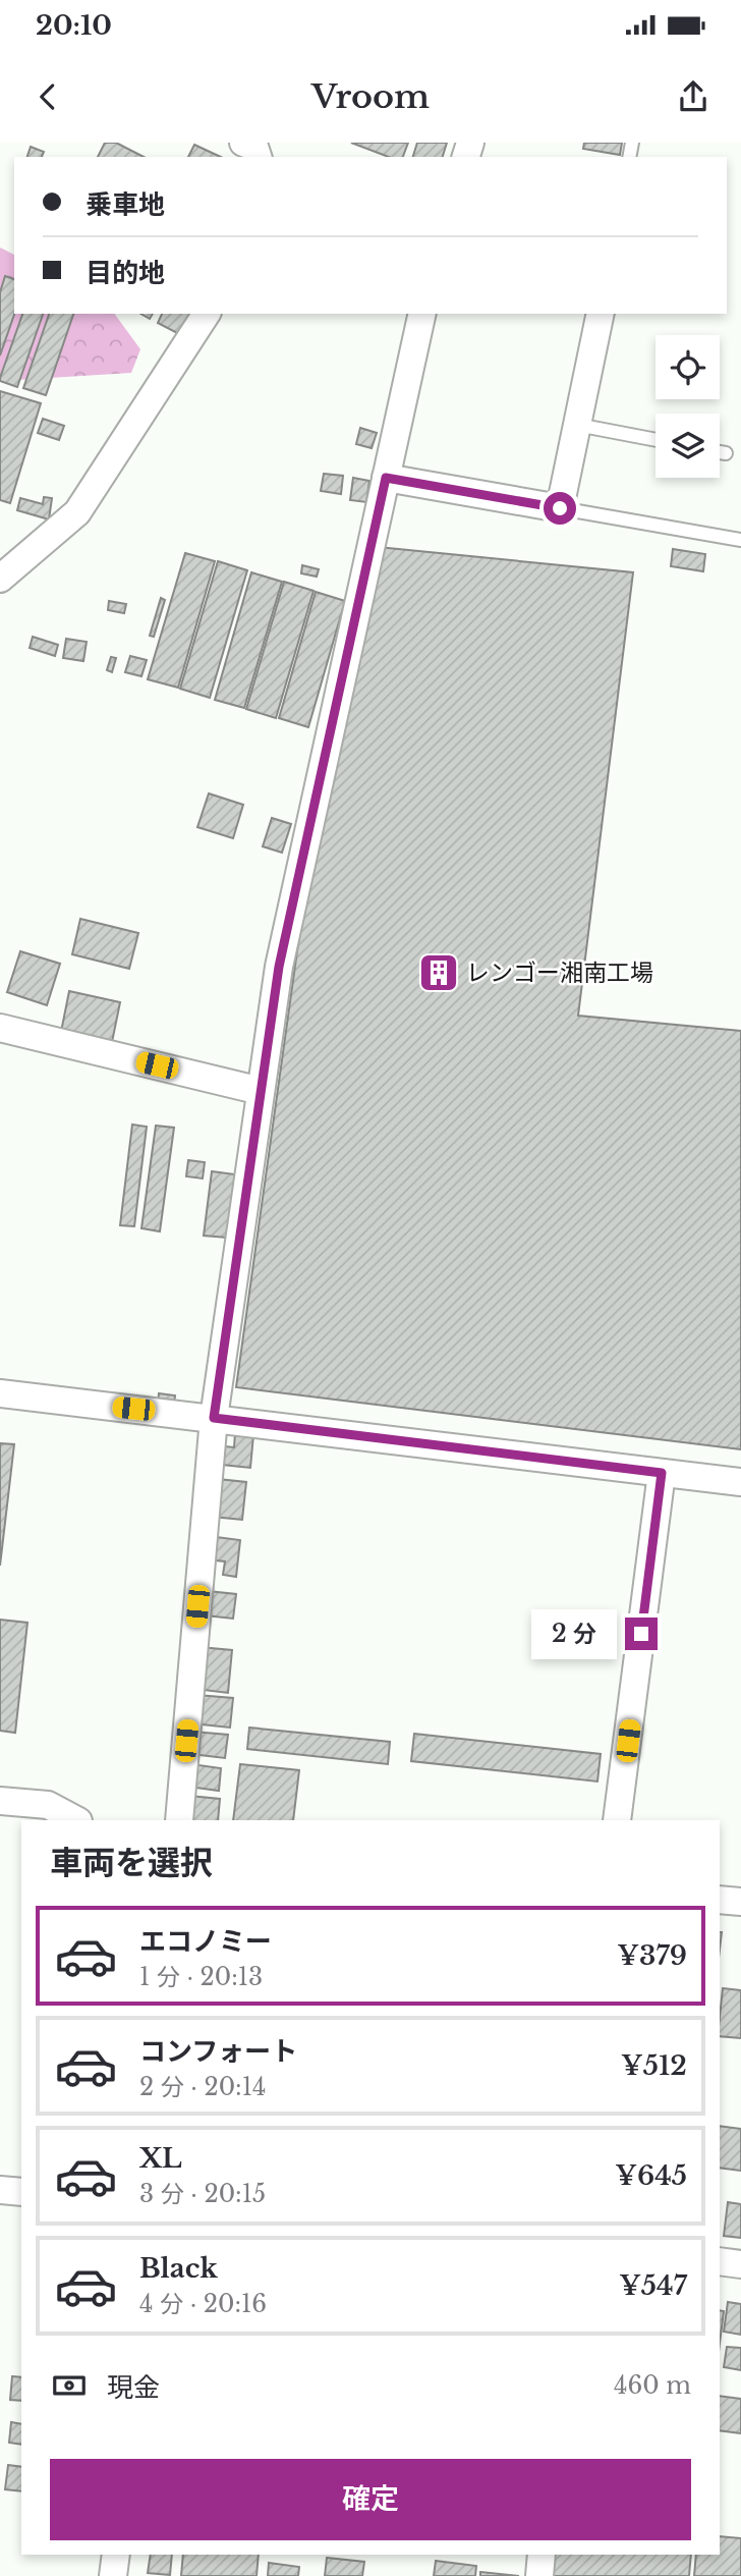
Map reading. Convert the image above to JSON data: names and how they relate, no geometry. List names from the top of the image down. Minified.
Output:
{"places":{"building":["レンゴー湘南工場"]},"page":{"status":"20:10","header":"Vroom","banner":["乗車地","目的地"],"bubble":"2 分","heading":"車両を選択","list":[{"name":"エコノミー","note":"1 分 · 20:13","value":"¥379"},{"name":"コンフォート","note":"2 分 · 20:14","value":"¥512"},{"name":"XL","note":"3 分 · 20:15","value":"¥645"},{"name":"Black","note":"4 分 · 20:16","value":"¥547"}],"pay":["現金","460 m"],"buttons":"確定"}}
